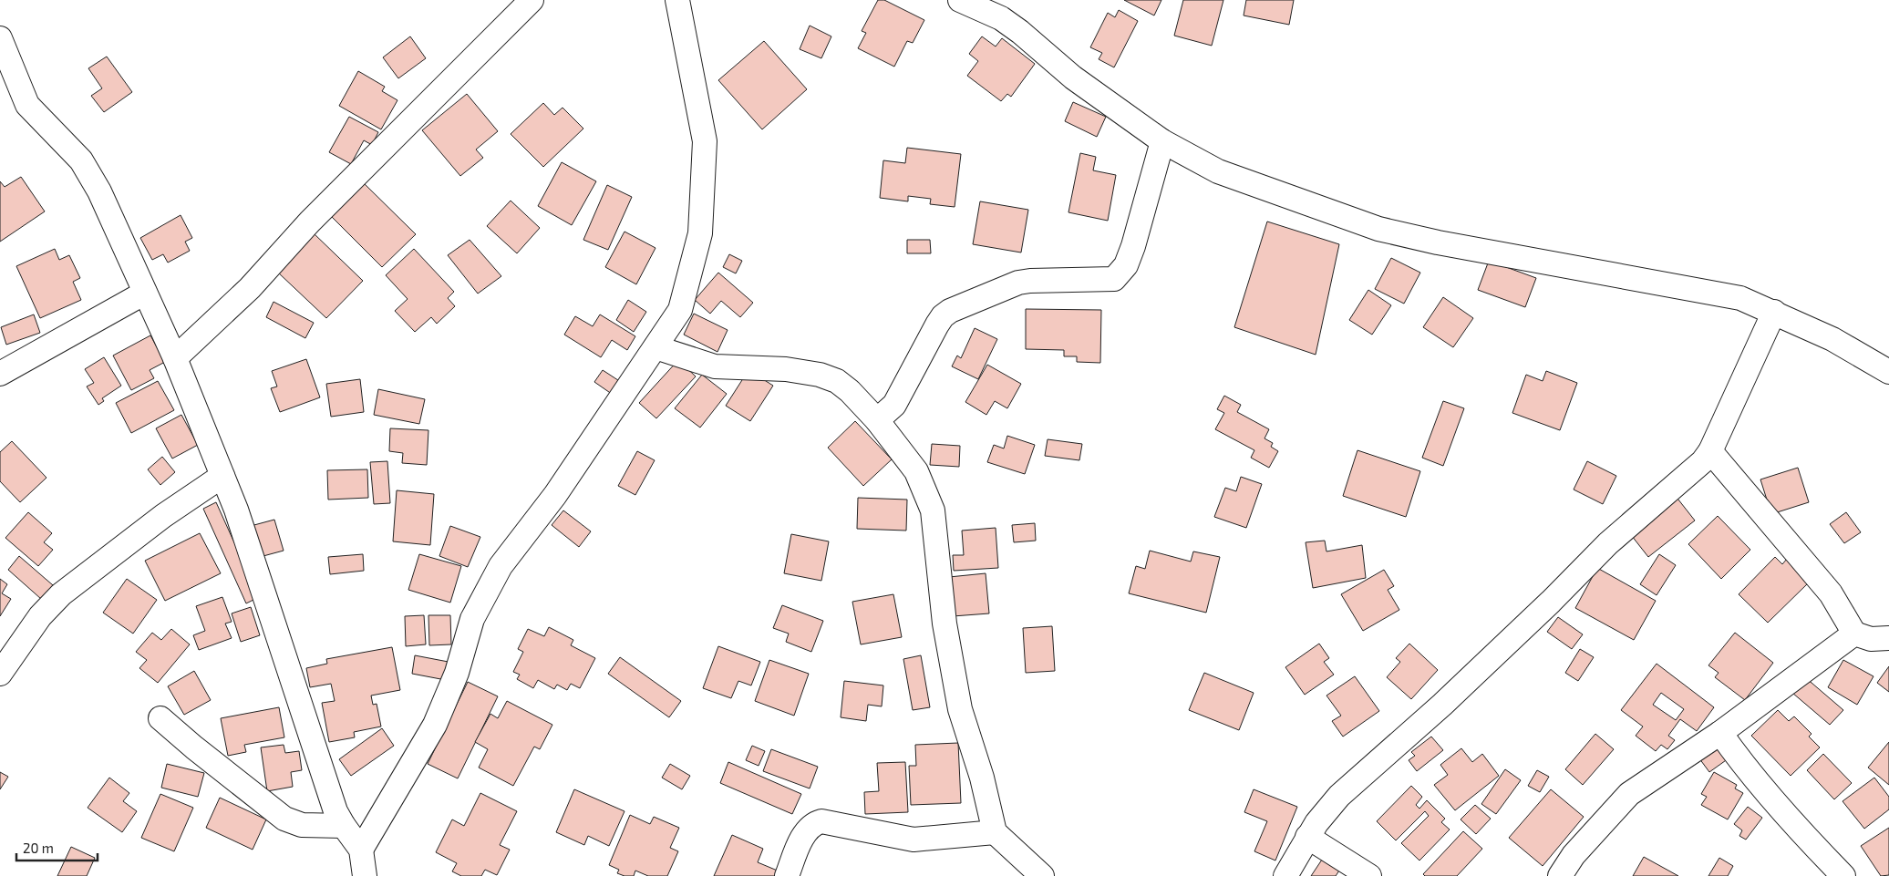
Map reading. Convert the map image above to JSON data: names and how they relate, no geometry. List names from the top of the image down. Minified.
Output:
{"scale_bar":"20 m"}
